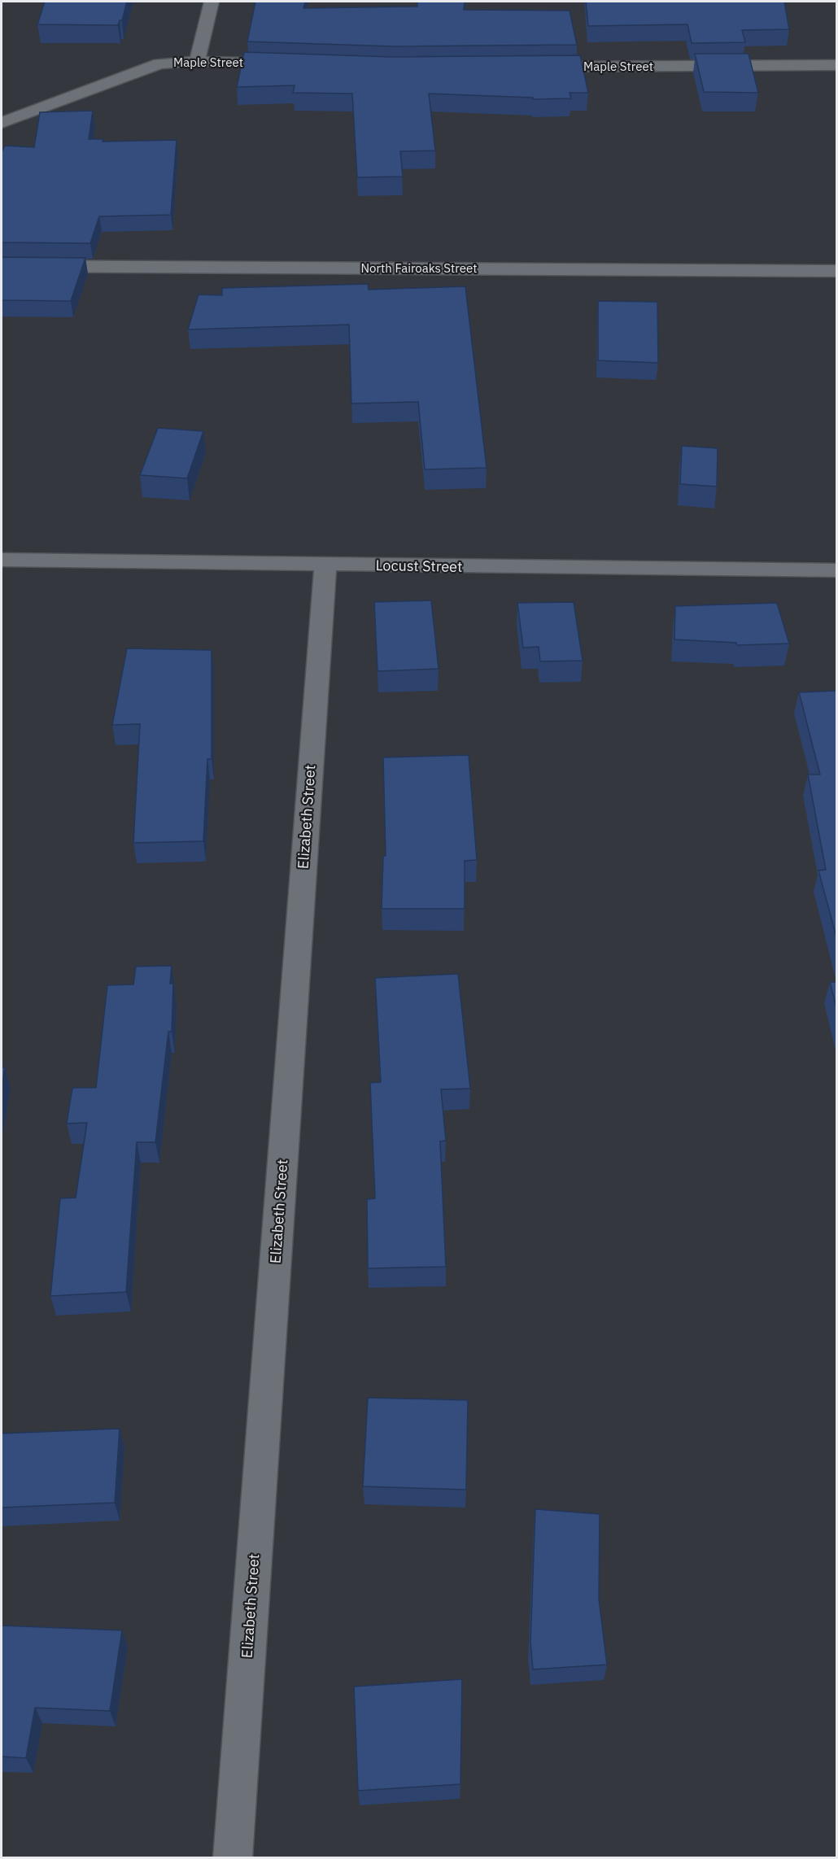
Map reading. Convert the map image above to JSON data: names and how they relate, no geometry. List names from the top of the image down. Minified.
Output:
{"streets":{"street":["Maple Street","North Fairoaks Street","Locust Street","Elizabeth Street"]},"crossings":[["Locust Street","Elizabeth Street"]]}
